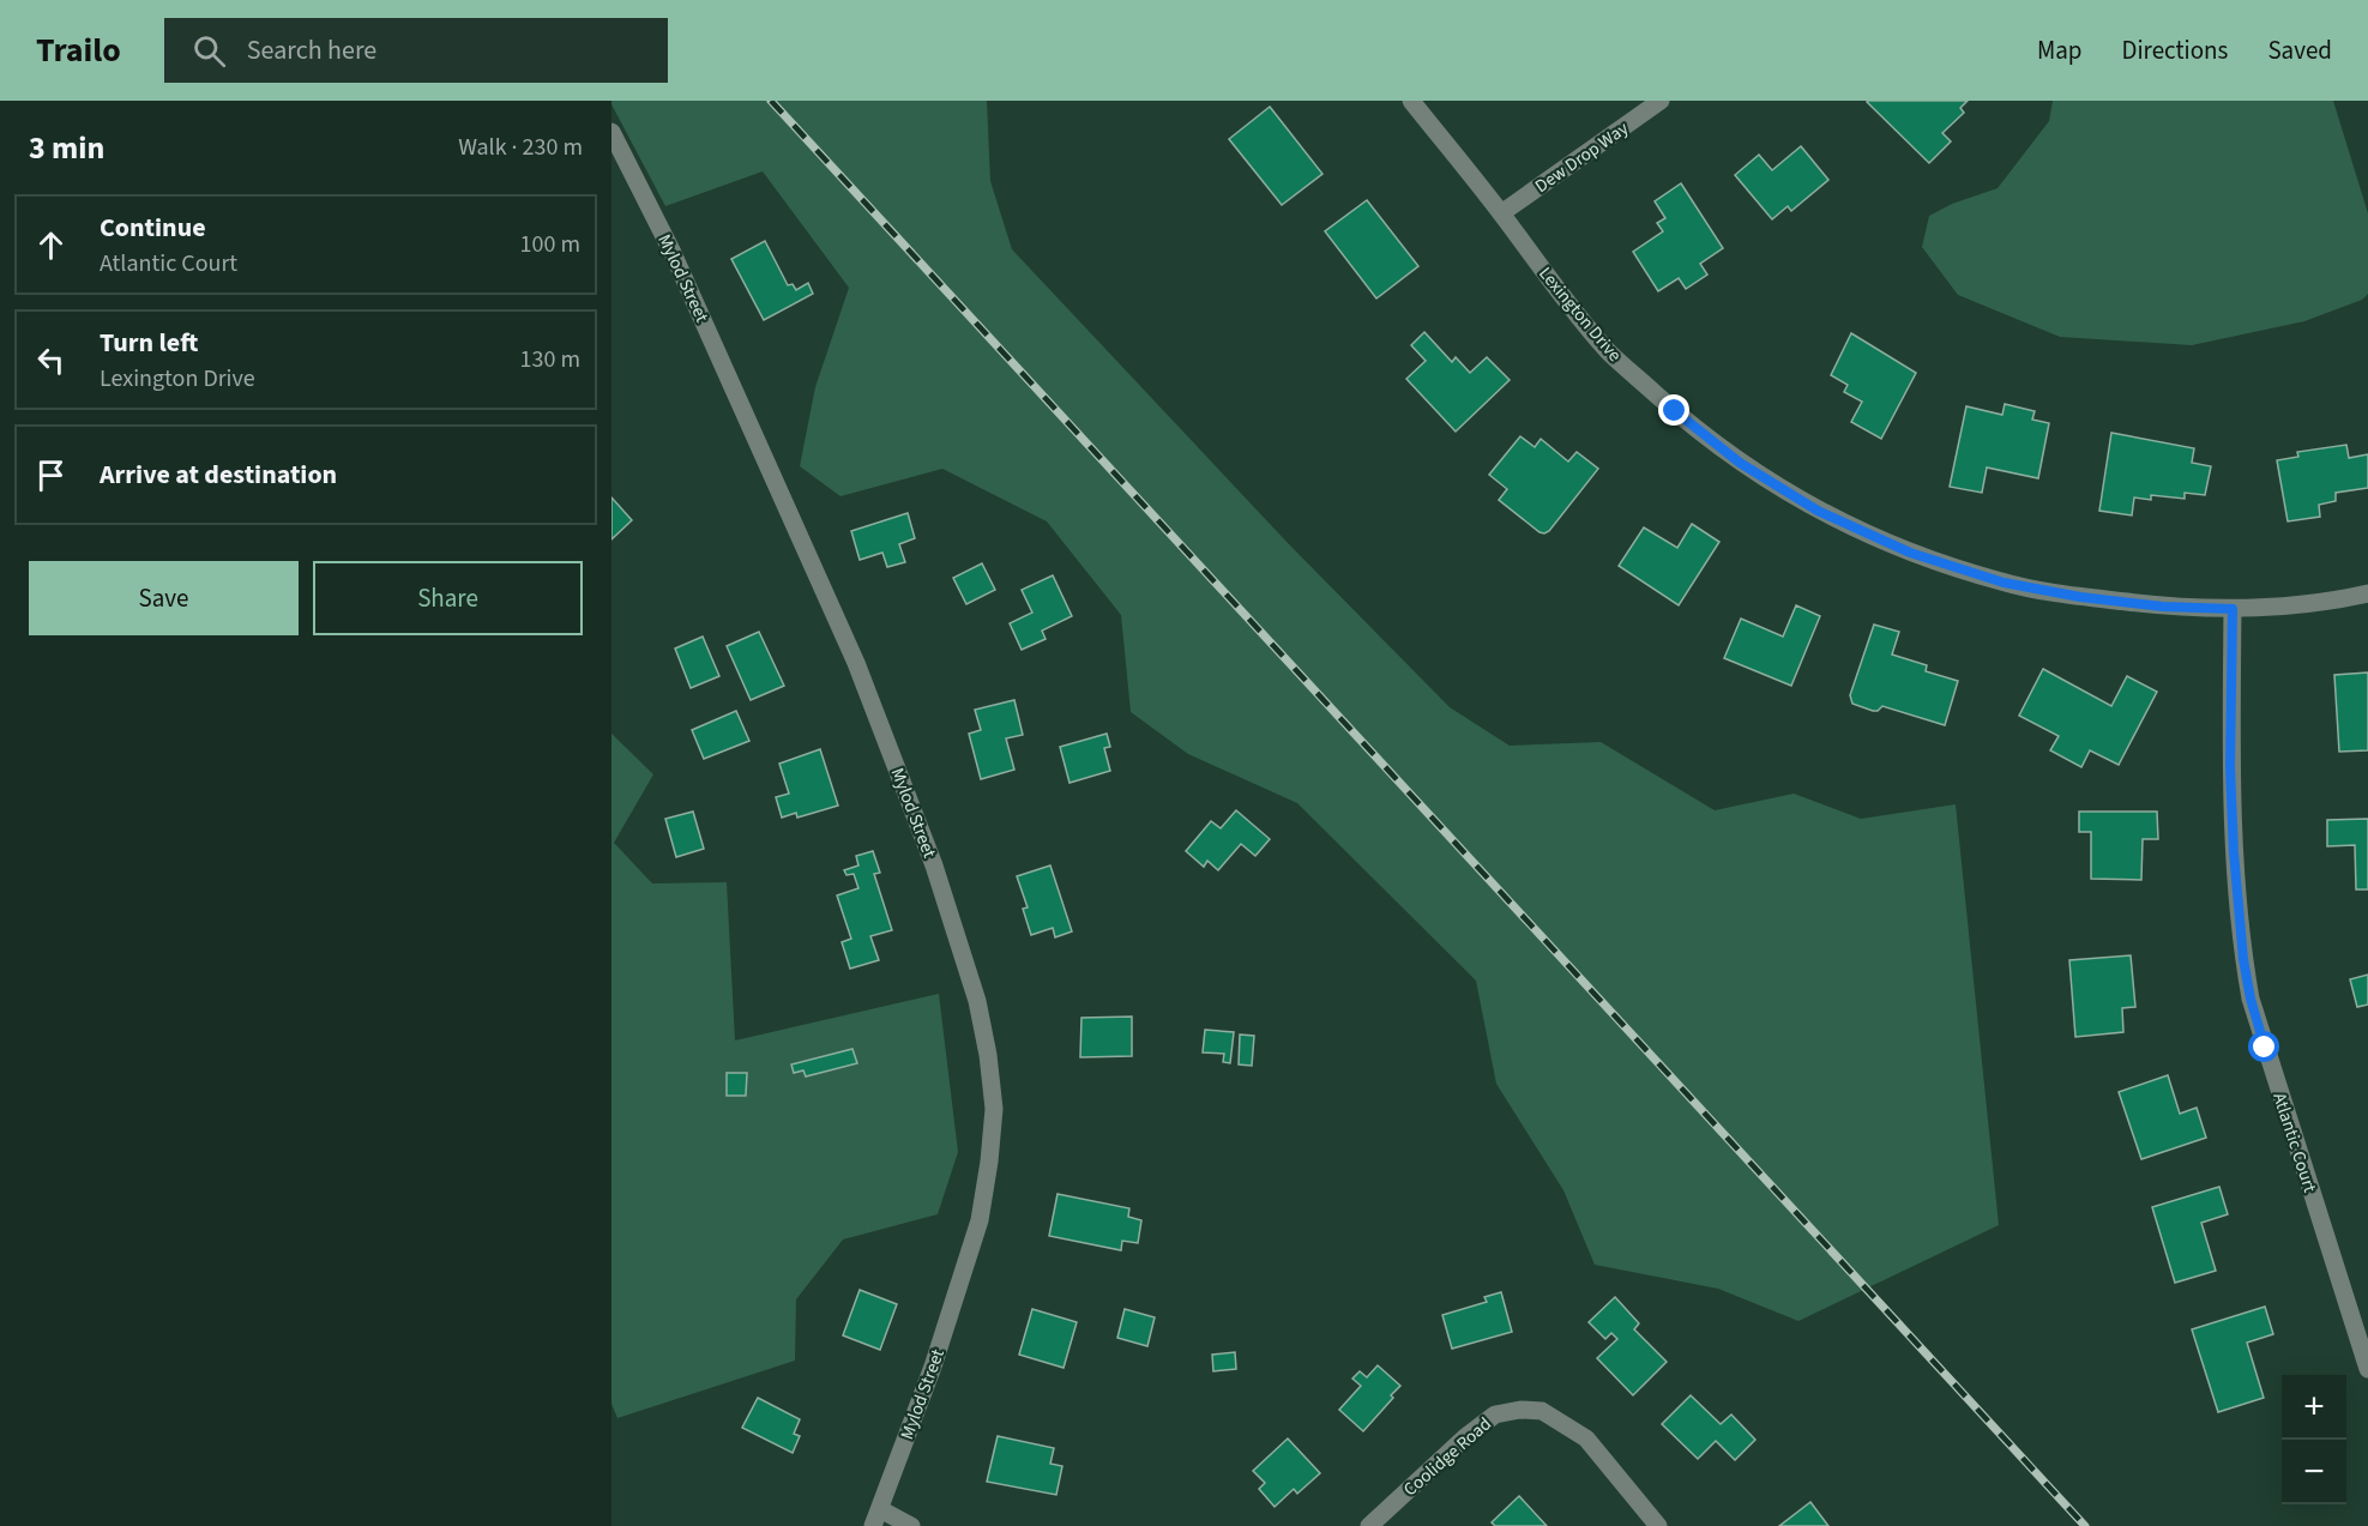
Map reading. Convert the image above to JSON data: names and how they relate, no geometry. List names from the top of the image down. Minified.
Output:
{"streets":{"street":["Dew Drop Way","Mylod Street","Lexington Drive","Atlantic Court","Coolidge Road"]},"crossings":[["Dew Drop Way","Lexington Drive"],["Lexington Drive","Atlantic Court"]],"page":{"header":"Trailo","search":"Search here","nav":["Map","Directions","Saved"],"heading":["3 min","Walk · 230 m"],"list":[["Continue","Atlantic Court","100 m"],["Turn left","Lexington Drive","130 m"],"Arrive at destination"],"buttons":["Save","Share"],"map_buttons":["+","−"]}}
